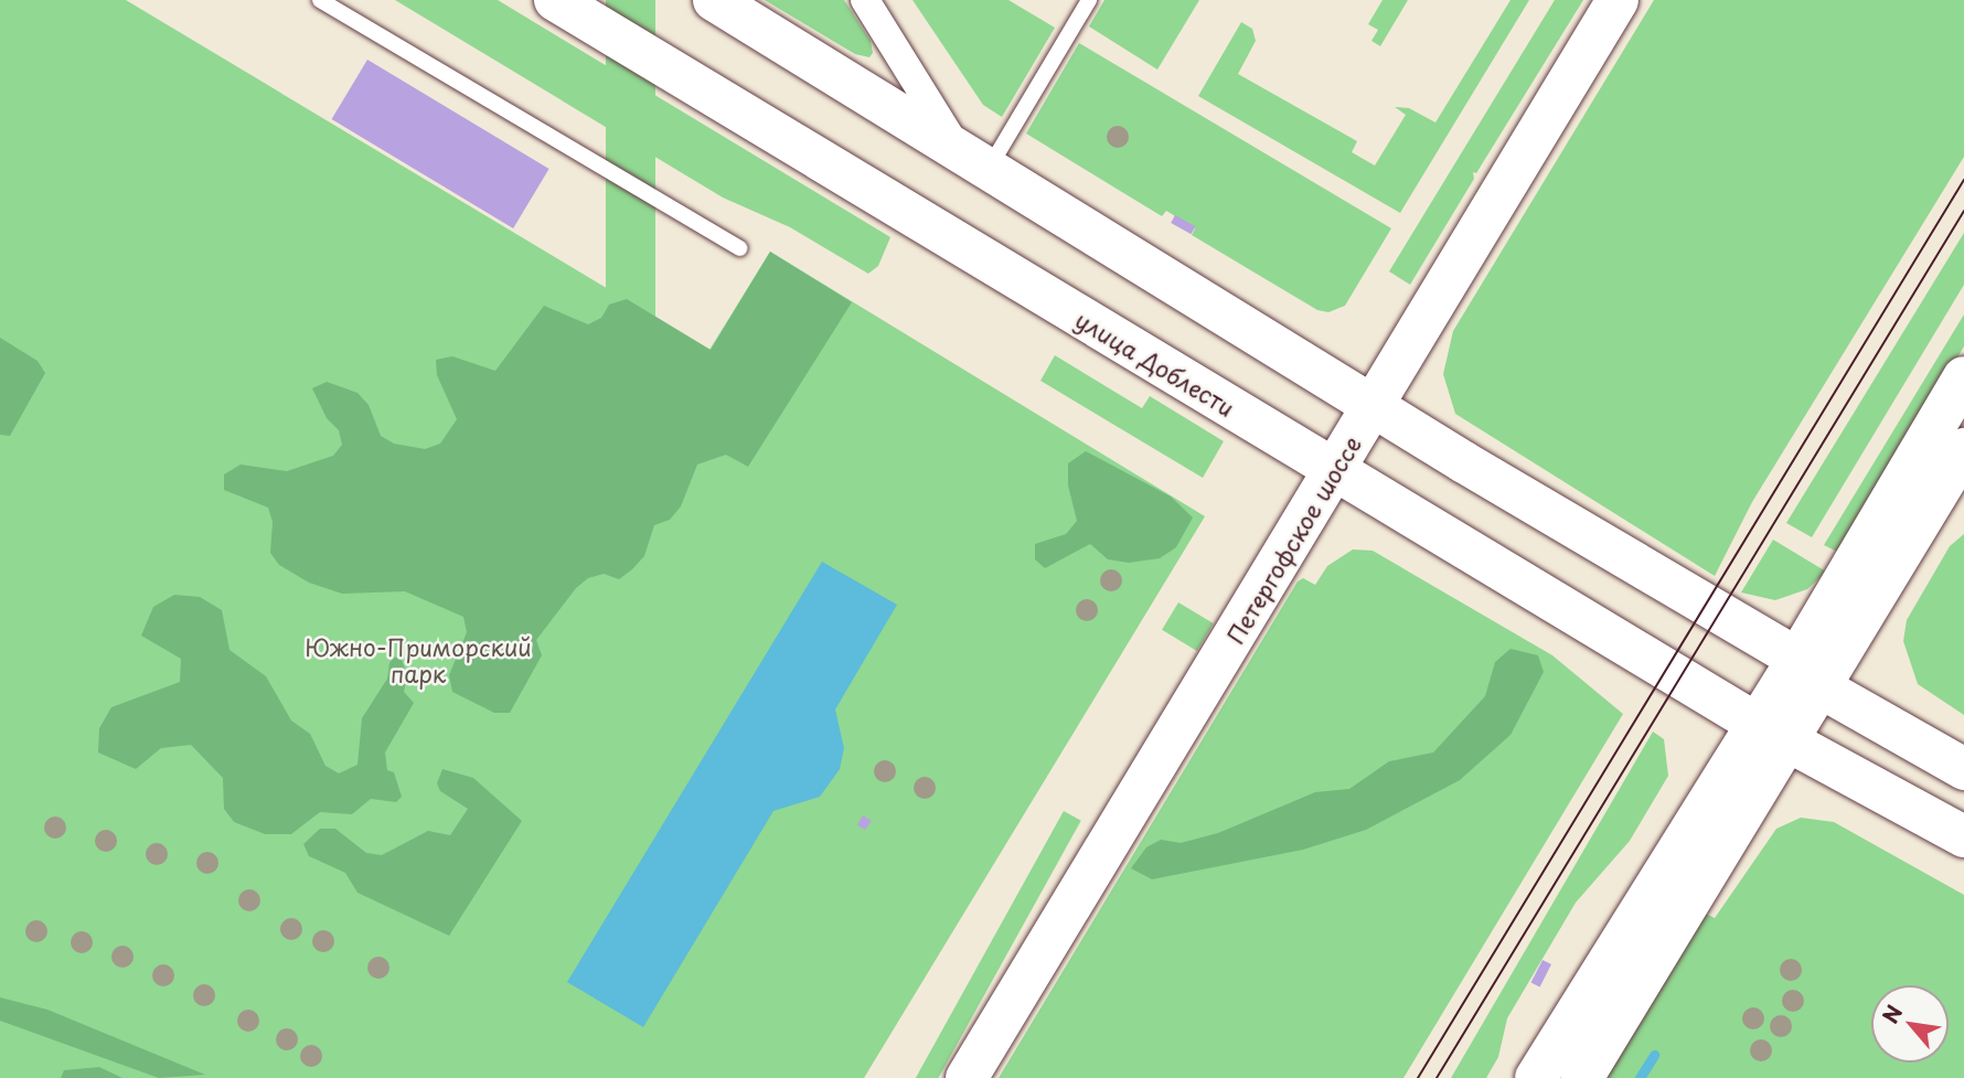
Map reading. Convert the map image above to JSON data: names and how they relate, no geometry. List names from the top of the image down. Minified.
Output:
{"streets":{"main road":["улица Доблести","Петергофское шоссе"]},"crossings":[["улица Доблести","Петергофское шоссе"]],"parks":["Южно-Приморский парк"],"north":"top left"}
